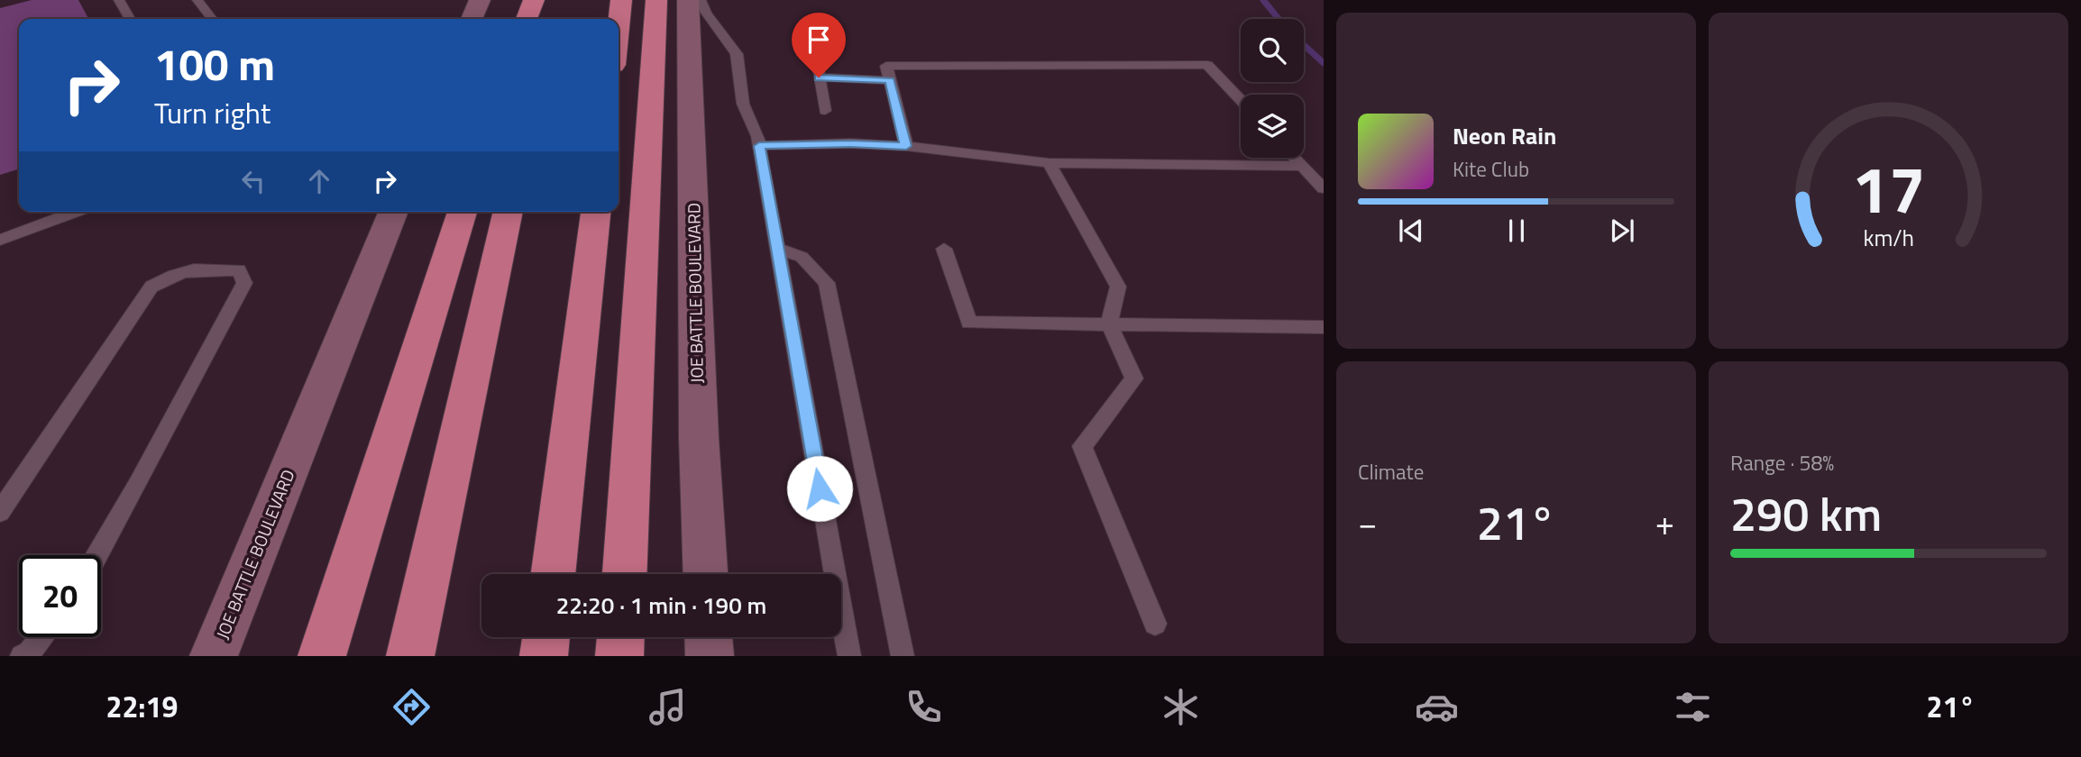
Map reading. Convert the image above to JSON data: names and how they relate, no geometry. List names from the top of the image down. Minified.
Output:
{"streets":{"main road":["JOE BATTLE BOULEVARD"]},"page":{"turn":["100 m","Turn right"],"song":["Neon Rain","Kite Club"],"tile":["Climate",["Range · 58%","290 km"]],"heat":["−","21°","+"],"limit":"20","trip":"22:20 · 1 min · 190 m","tabs":["22:19","21°"],"gauge":["17","km/h"]}}
